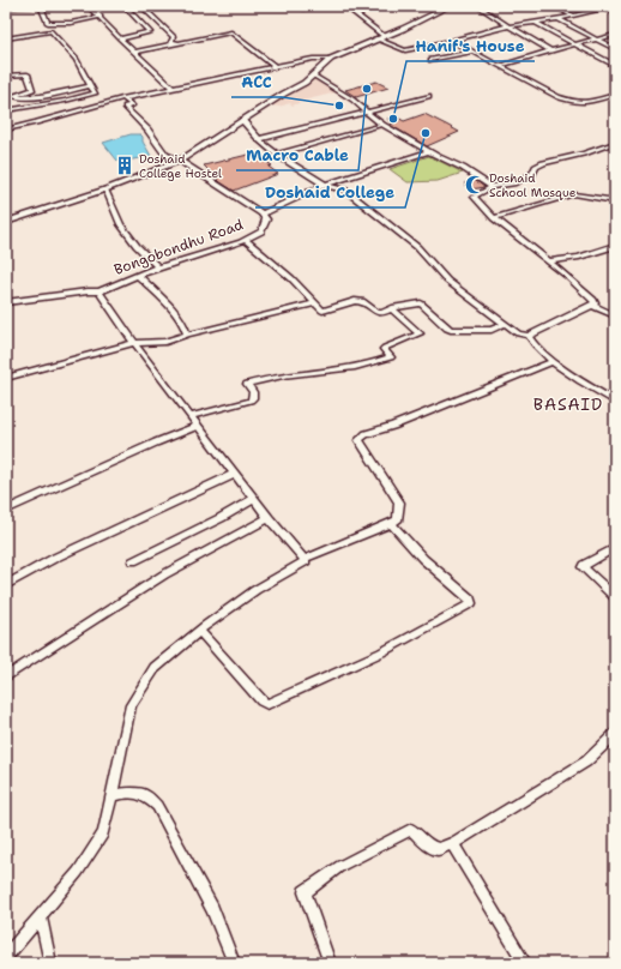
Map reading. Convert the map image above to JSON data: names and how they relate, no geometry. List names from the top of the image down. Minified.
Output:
{"streets":{"street":["Bongobondhu Road"]},"districts":["BASAID"],"places":{"other":["Macro Cable","ACC","Hanif's House","Doshaid College"],"building":["Doshaid College Hostel"],"mosque":["Doshaid School Mosque"]}}
